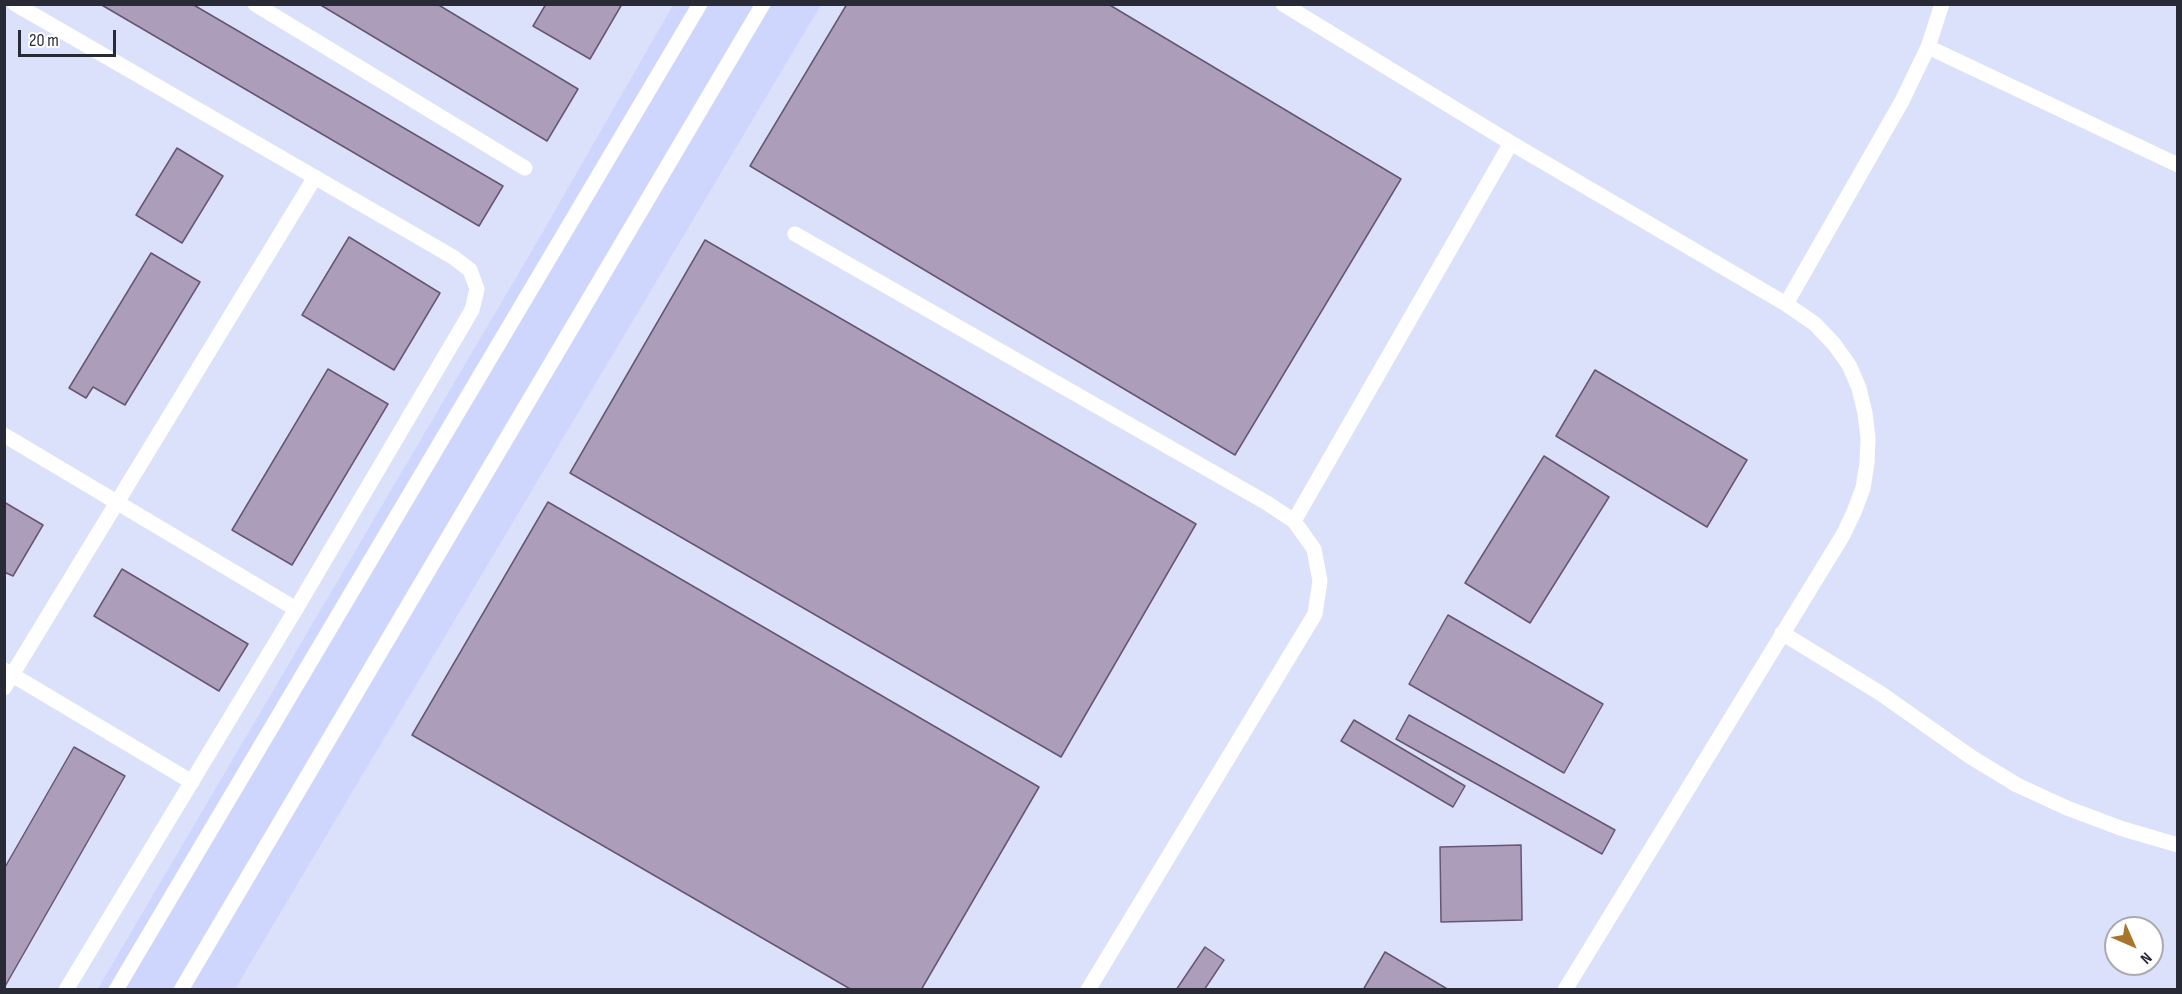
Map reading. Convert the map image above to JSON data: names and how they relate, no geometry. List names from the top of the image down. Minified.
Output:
{"scale_bar":"20 m","north":"bottom right"}
